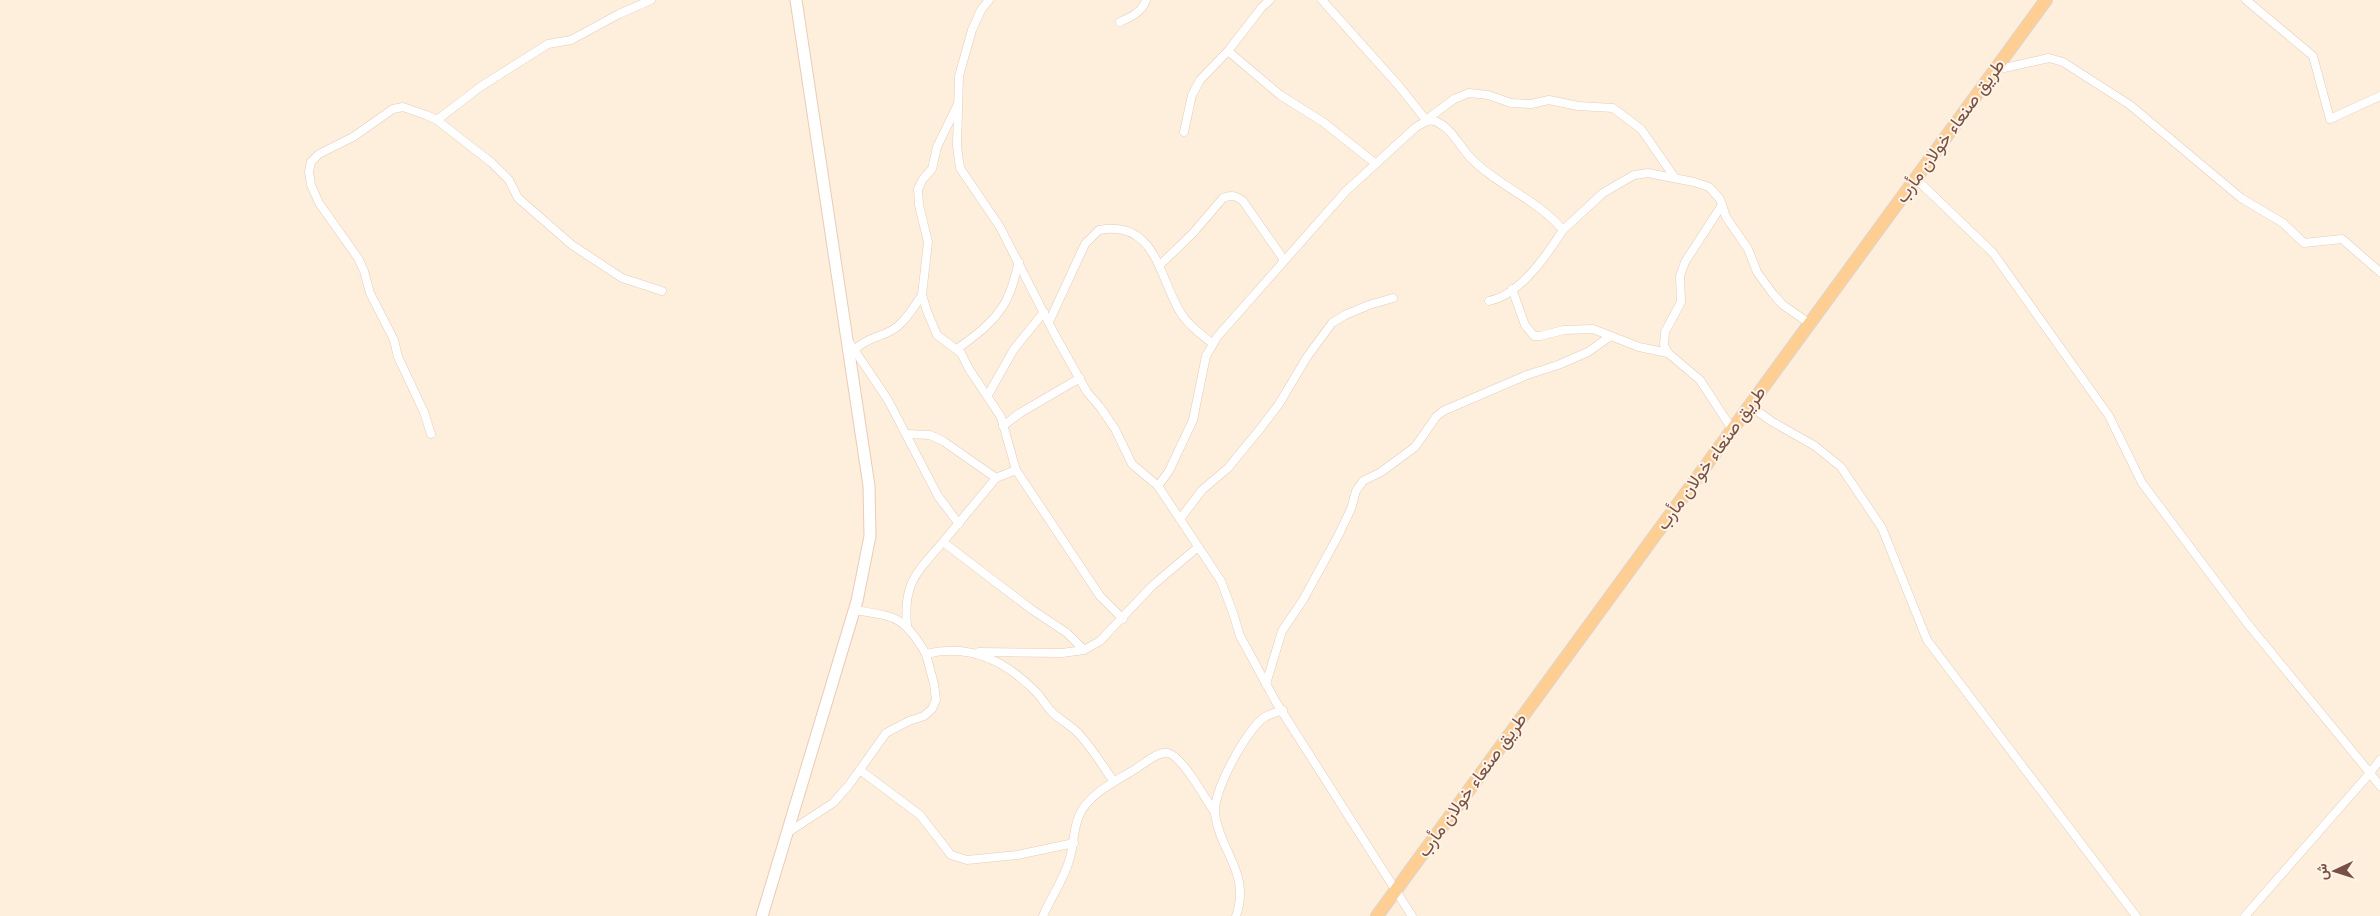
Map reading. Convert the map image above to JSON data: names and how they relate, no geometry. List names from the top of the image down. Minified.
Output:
{"streets":{"main road":["طريق صنعاء خولان مأرب"]},"north":"left"}
